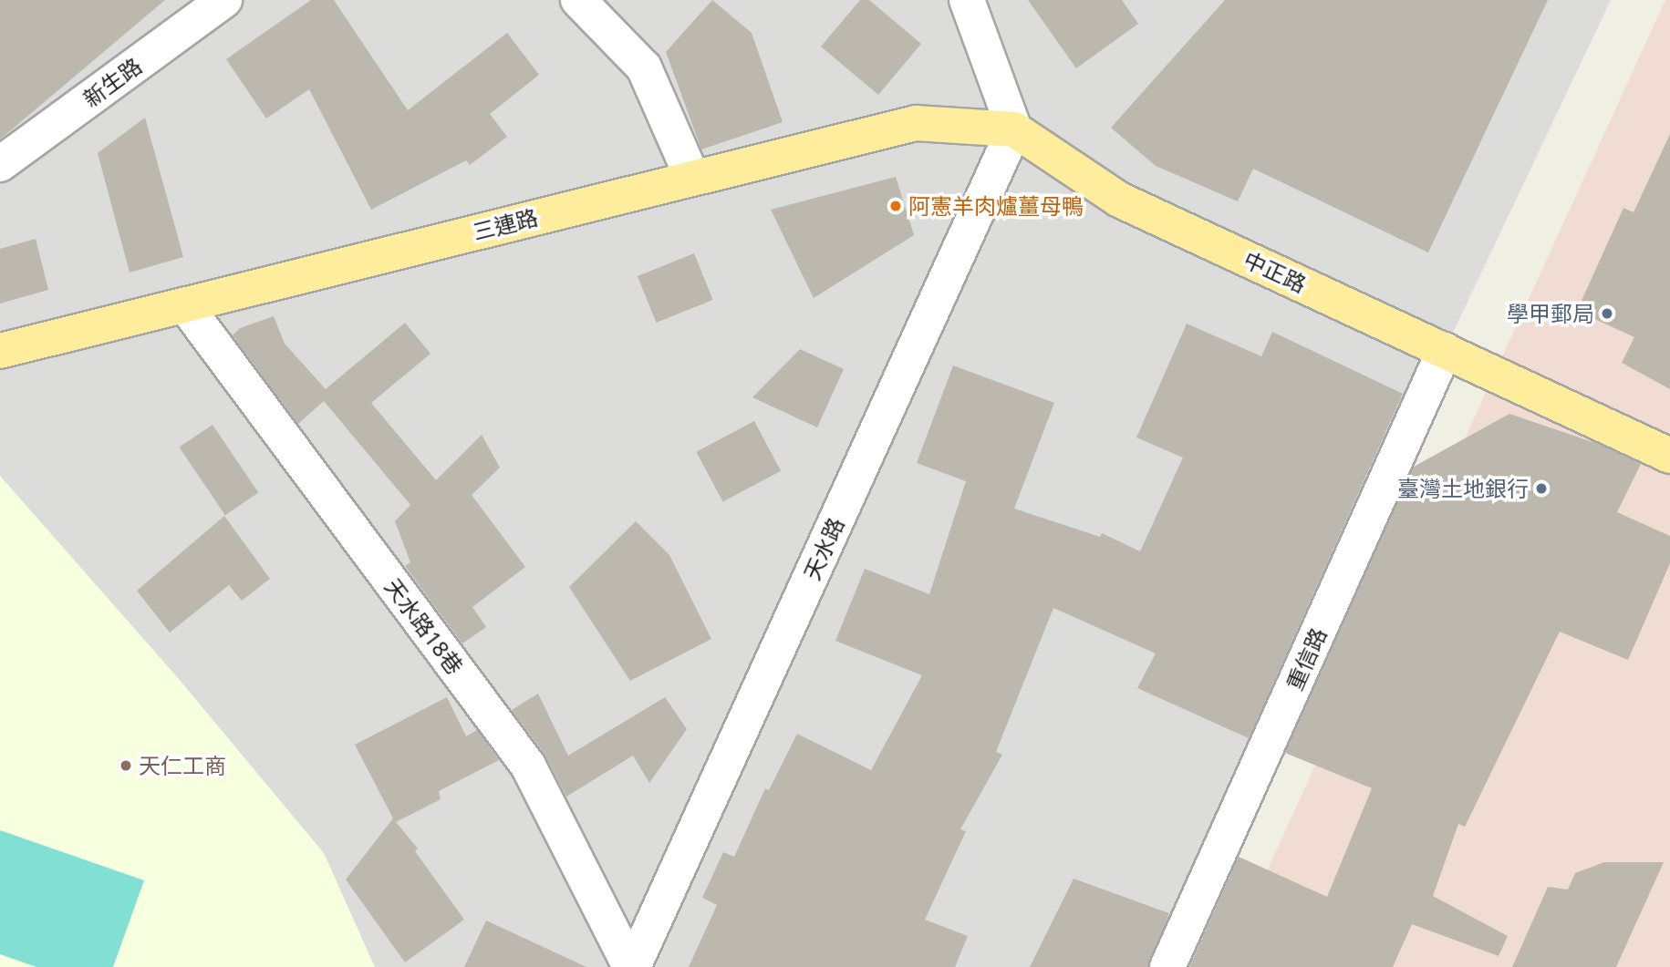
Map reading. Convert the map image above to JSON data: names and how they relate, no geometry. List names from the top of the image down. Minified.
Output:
{"streets":{"main road":["三連路","中正路"],"street":["新生路","天水路","天水路18巷","重信路"]},"crossings":[["三連路","中正路"],["三連路","天水路"],["三連路","天水路18巷"],["中正路","天水路"],["中正路","重信路"],["天水路","天水路18巷"]],"places":["阿憲羊肉爐薑母鴨","學甲郵局","臺灣土地銀行","天仁工商"]}
